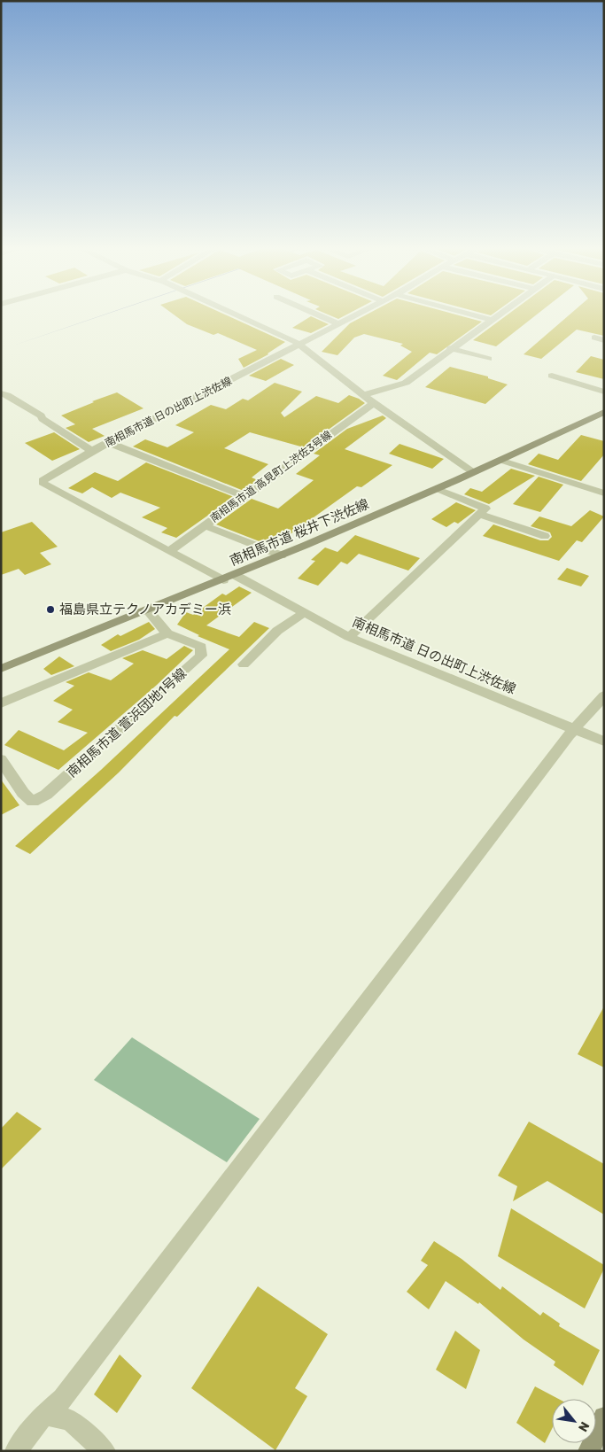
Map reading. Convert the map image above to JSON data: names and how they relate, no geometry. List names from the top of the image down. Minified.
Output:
{"streets":{"street":["南相馬市道 日の出町上渋佐線","南相馬市道 高見町上渋佐3号線","南相馬市道 桜井下渋佐線","南相馬市道 萱浜団地1号線"]},"crossings":[["南相馬市道 日の出町上渋佐線","南相馬市道 高見町上渋佐3号線"],["南相馬市道 日の出町上渋佐線","南相馬市道 桜井下渋佐線"],["南相馬市道 桜井下渋佐線","南相馬市道 萱浜団地1号線"]],"places":["福島県立テクノアカデミー浜"],"north":"bottom right"}
